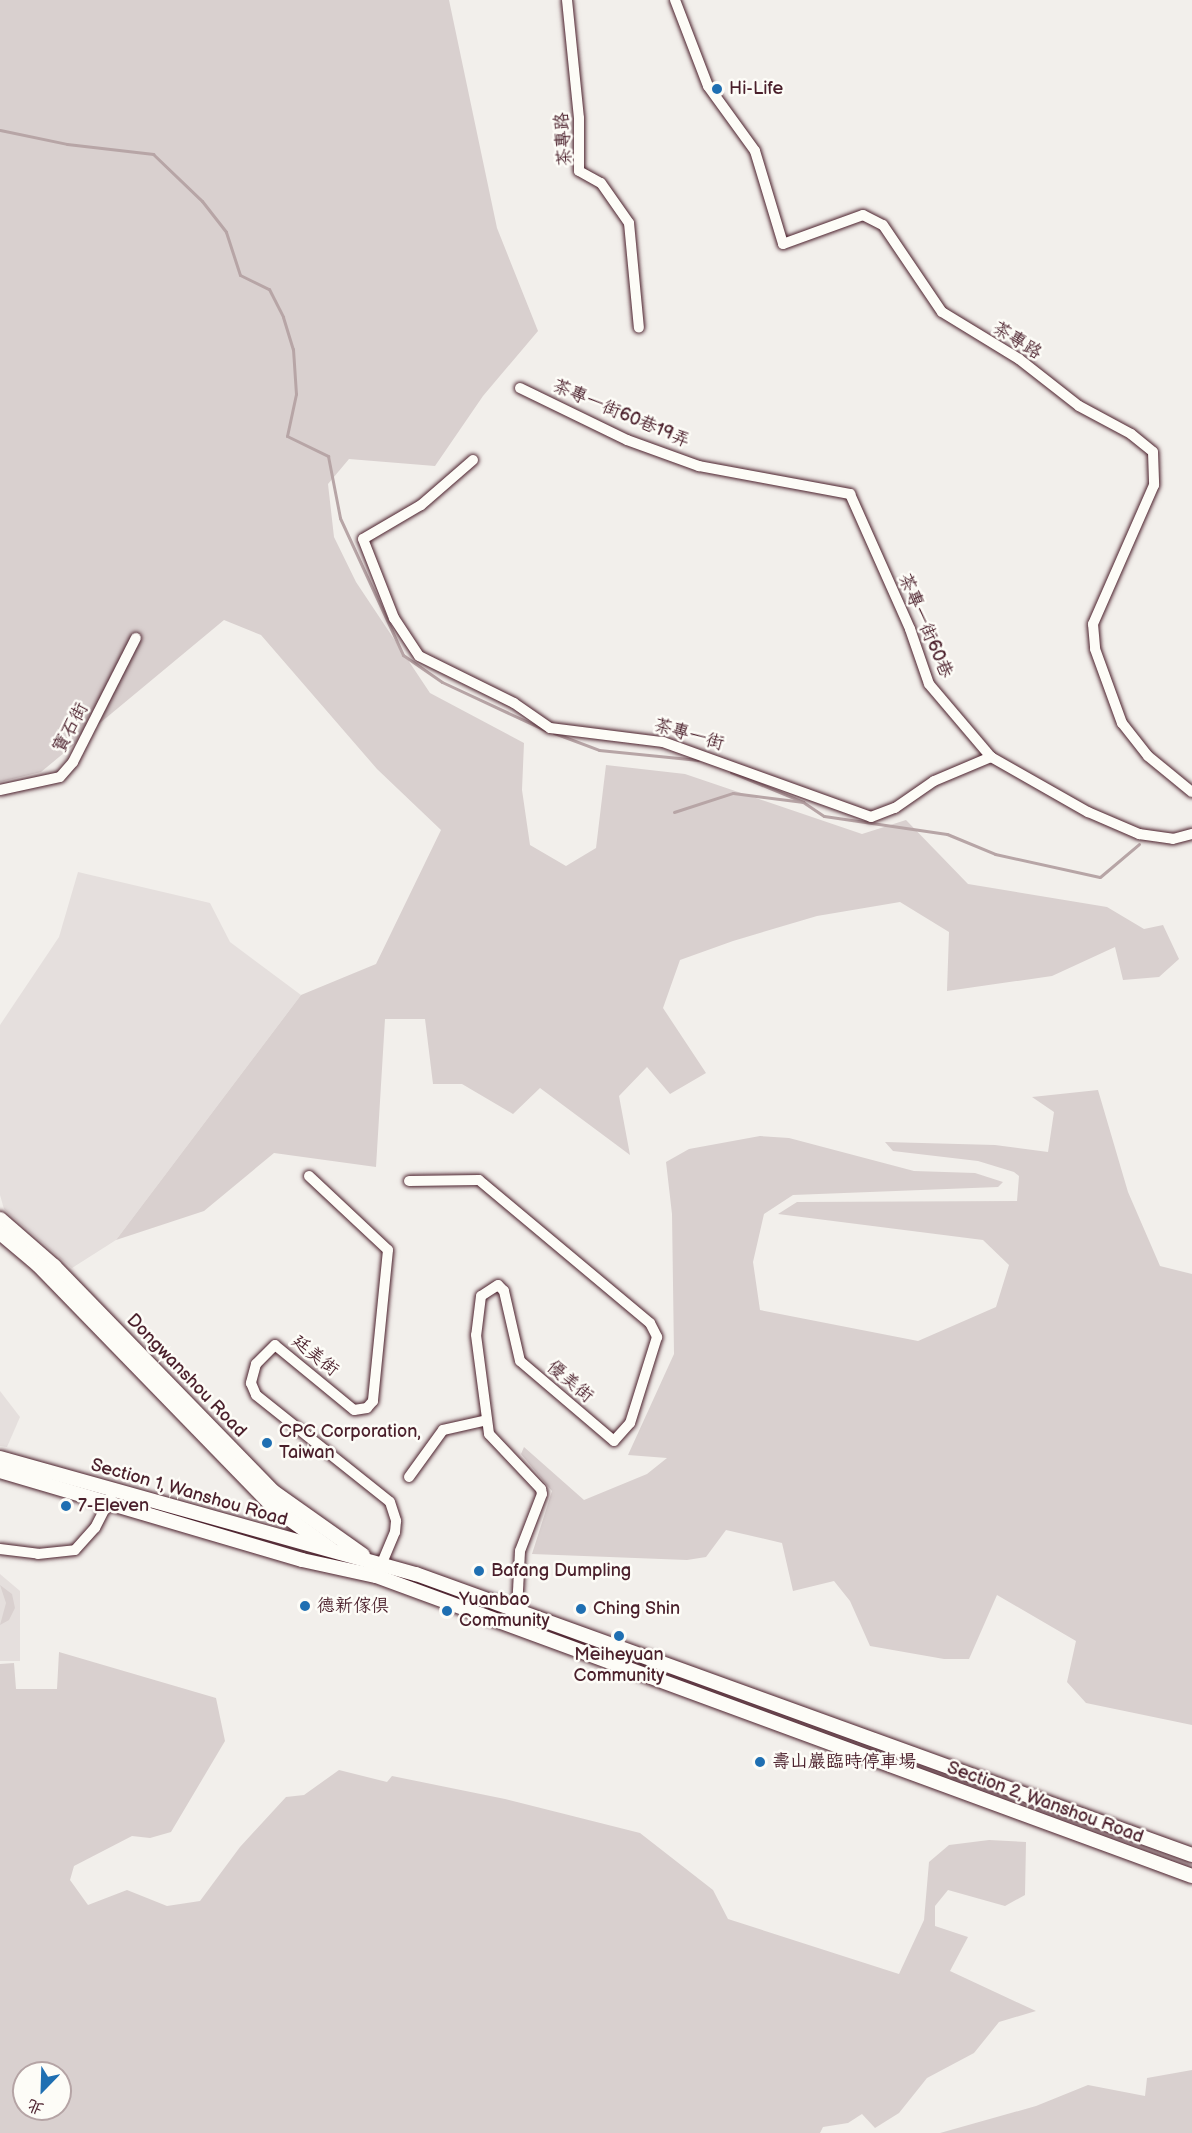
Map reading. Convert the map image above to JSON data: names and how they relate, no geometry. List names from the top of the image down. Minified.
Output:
{"streets":{"main road":["Dongwanshou Road","Section 1, Wanshou Road","Section 2, Wanshou Road"],"street":["茶專路","茶專一街60巷19弄","茶專一街60巷","寶石街","茶專一街","廷美街","優美街"]},"crossings":[["茶專一街60巷19弄","茶專一街60巷"],["茶專一街60巷","茶專一街"],["廷美街","Dongwanshou Road"],["廷美街","Section 1, Wanshou Road"],["廷美街","Section 2, Wanshou Road"],["Dongwanshou Road","Section 1, Wanshou Road"],["Dongwanshou Road","Section 2, Wanshou Road"],["優美街","Section 2, Wanshou Road"],["Section 1, Wanshou Road","Section 2, Wanshou Road"]],"places":["Hi-Life","CPC Corporation, Taiwan","7-Eleven","Bafang Dumpling","德新傢俱","Ching Shin","Yuanbao Community","Meiheyuan Community","壽山巖臨時停車場"],"north":"bottom left"}
